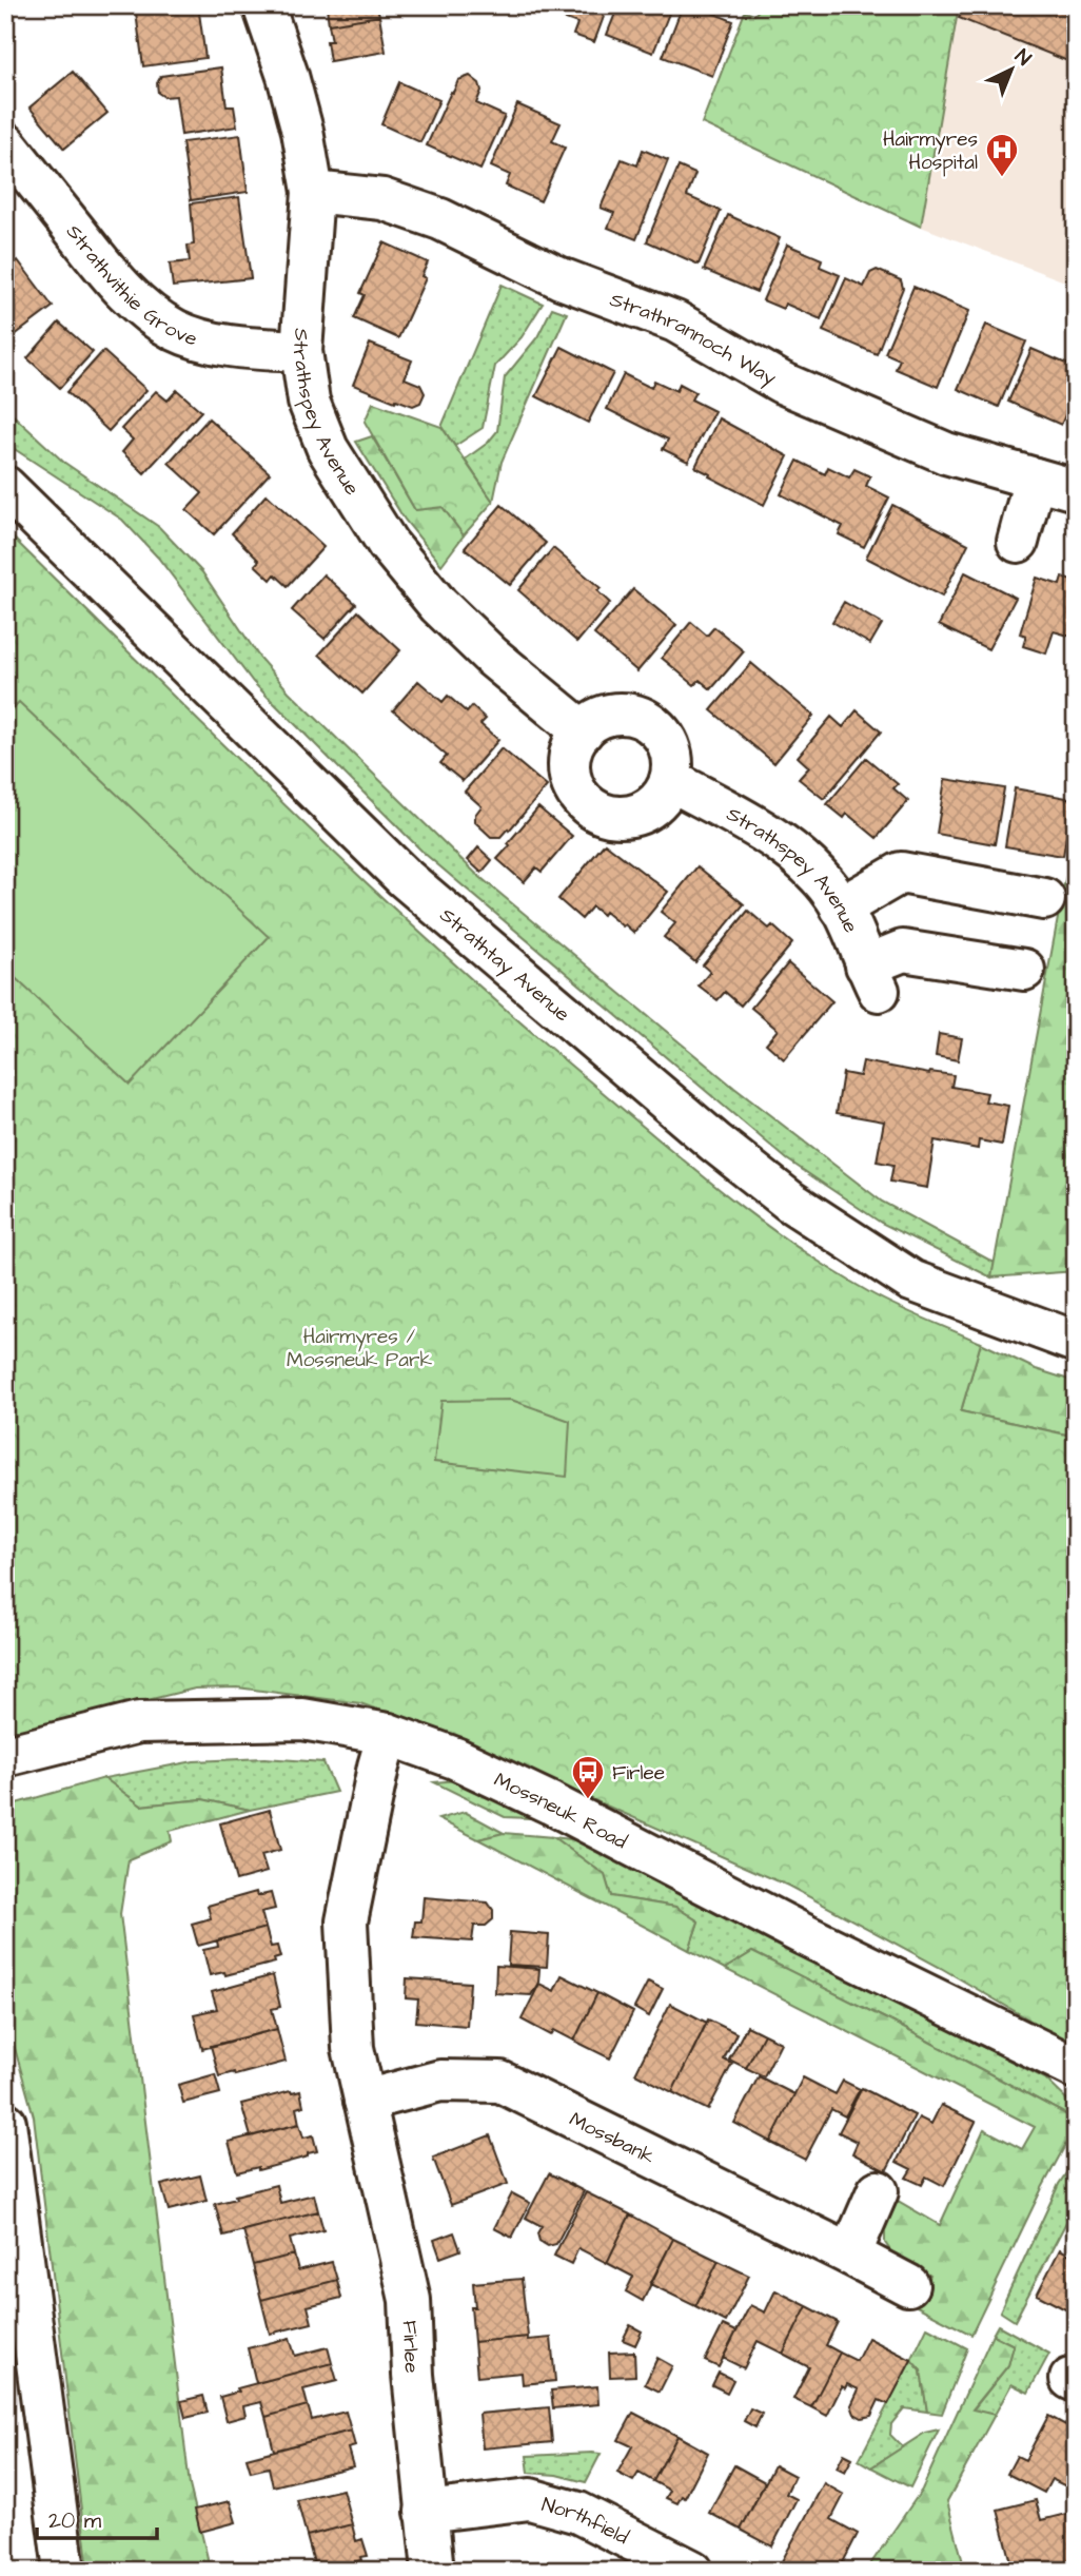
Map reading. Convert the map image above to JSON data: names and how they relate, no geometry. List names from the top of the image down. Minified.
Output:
{"streets":{"street":["Strathvithie Grove","Strathrannoch Way","Strathspey Avenue","Strathtay Avenue","Mossneuk Road","Mossbank","Firlee","Northfield"]},"crossings":[["Strathvithie Grove","Strathspey Avenue"],["Strathrannoch Way","Strathspey Avenue"],["Mossneuk Road","Firlee"],["Mossbank","Firlee"],["Firlee","Northfield"]],"parks":["Hairmyres / Mossneuk Park"],"places":{"hospital":["Hairmyres Hospital"],"bus stop":["Firlee"]},"scale_bar":"20 m","north":"top right"}
